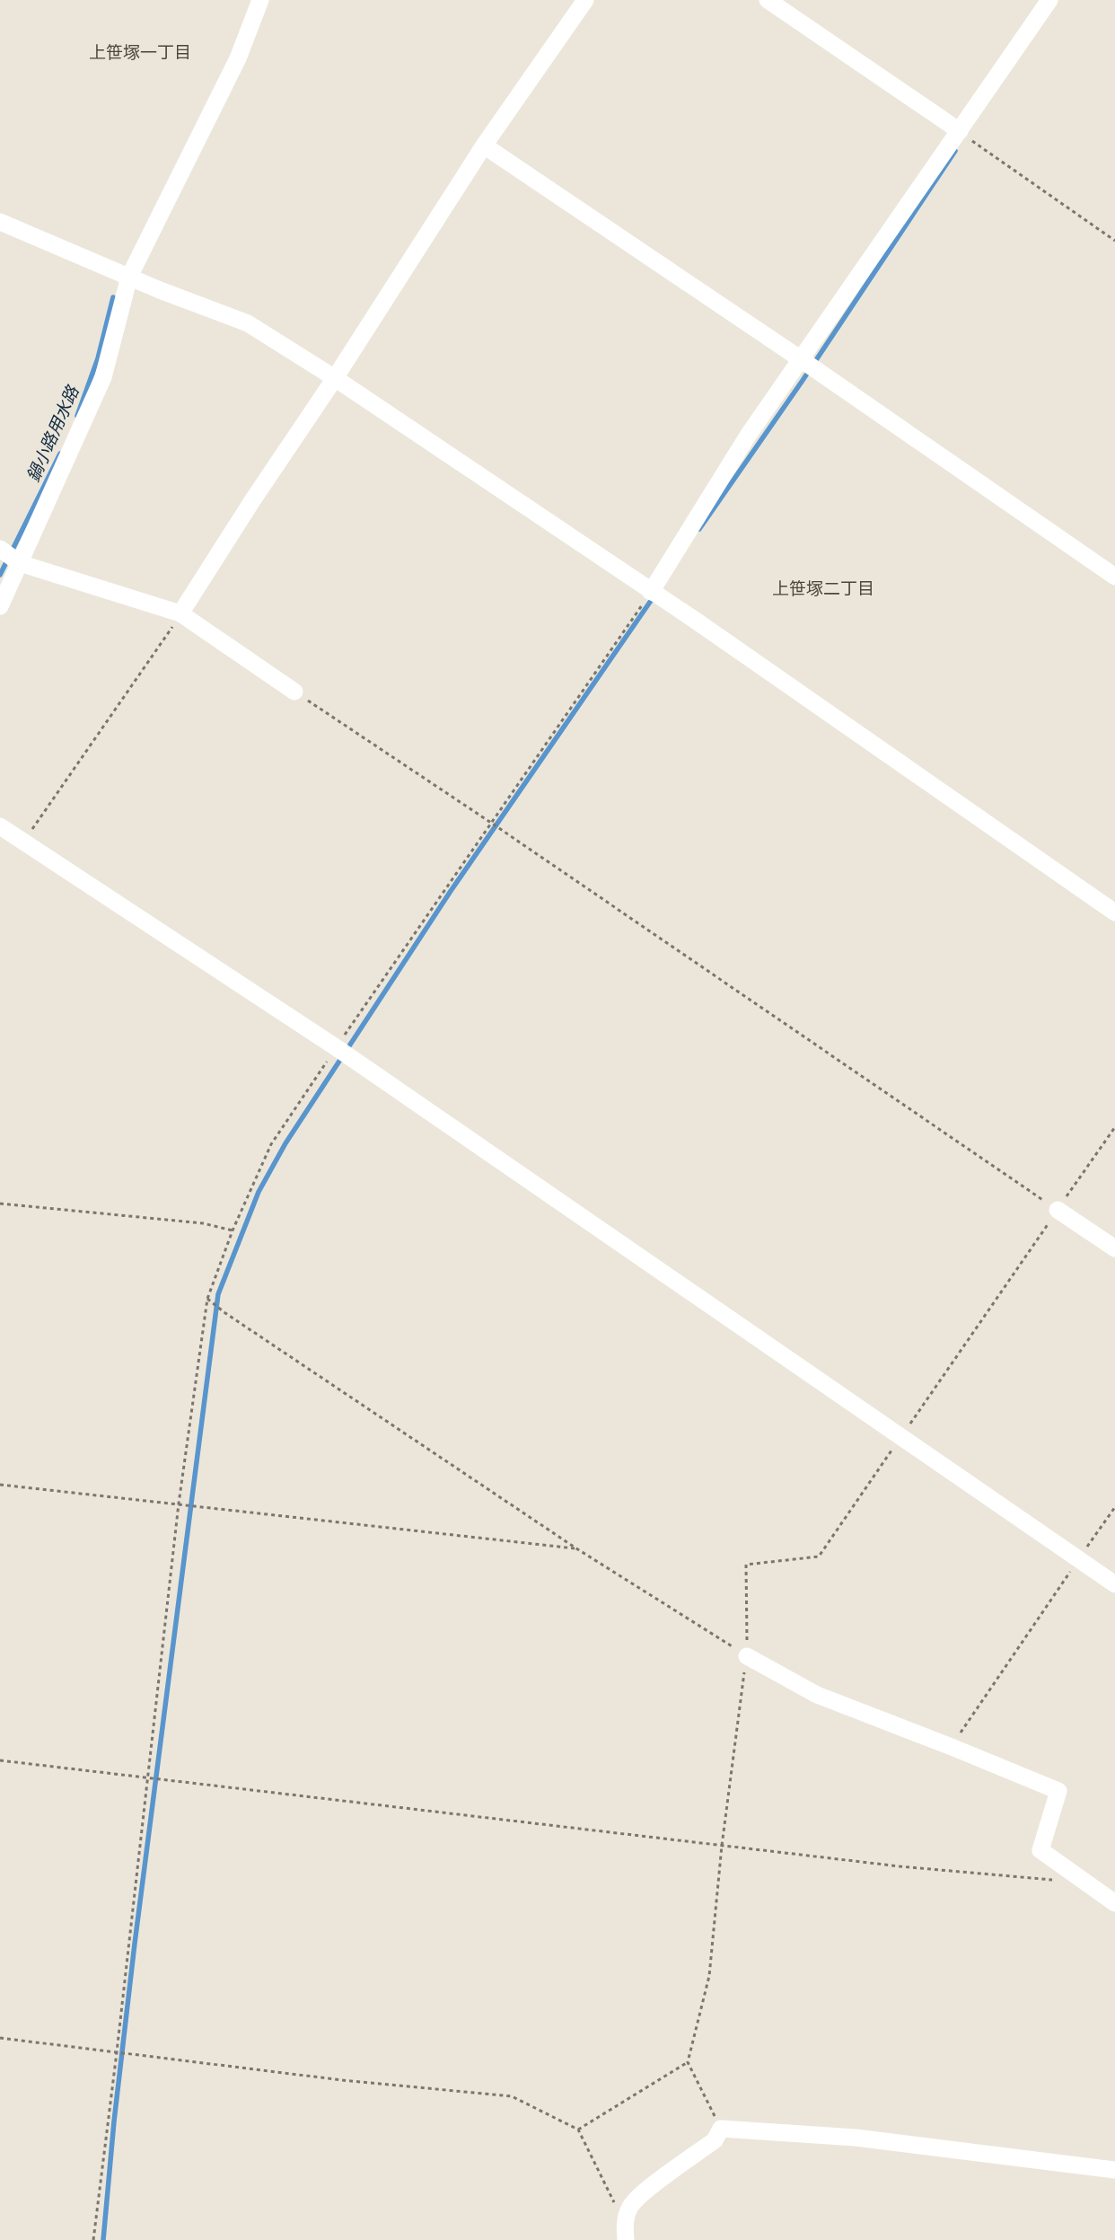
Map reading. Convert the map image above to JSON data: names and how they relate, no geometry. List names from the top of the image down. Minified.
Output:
{"districts":["上笹塚一丁目","上笹塚二丁目"],"water":["鍋小路用水路"]}
